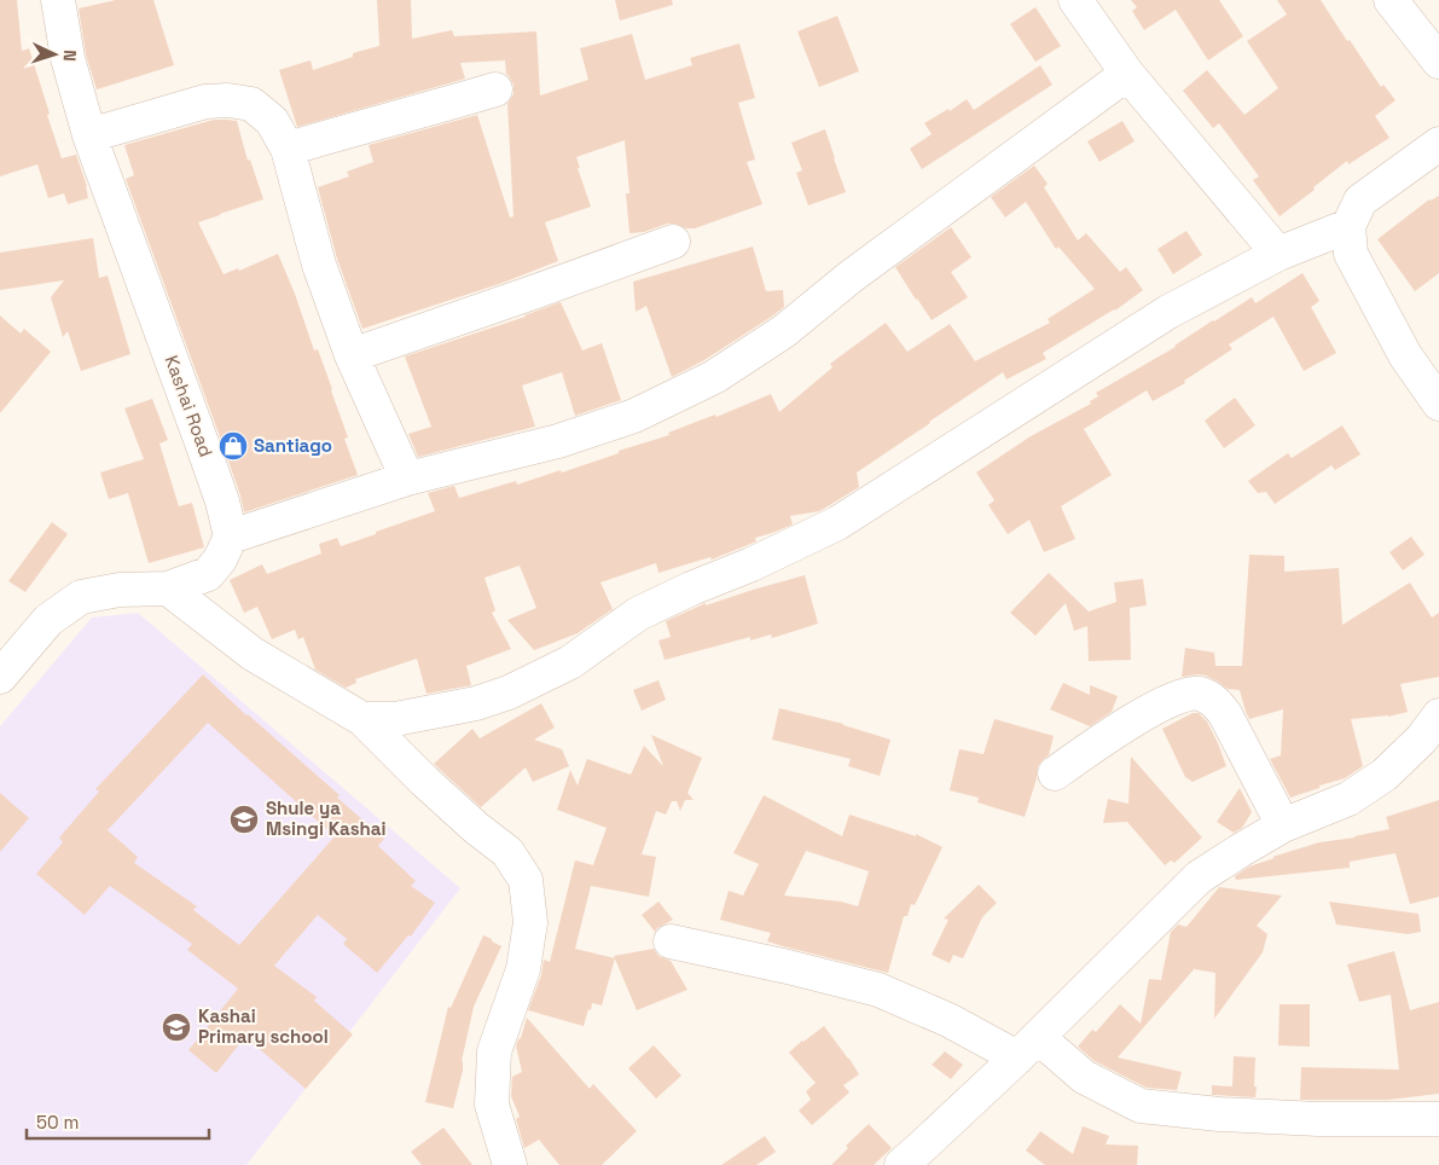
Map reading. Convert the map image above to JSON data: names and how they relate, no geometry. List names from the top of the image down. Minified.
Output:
{"streets":{"street":["Kashai Road"]},"places":{"shop":["Santiago"],"school or university":["Shule ya Msingi Kashai","Kashai Primary school"]},"scale_bar":"50 m","north":"right"}
